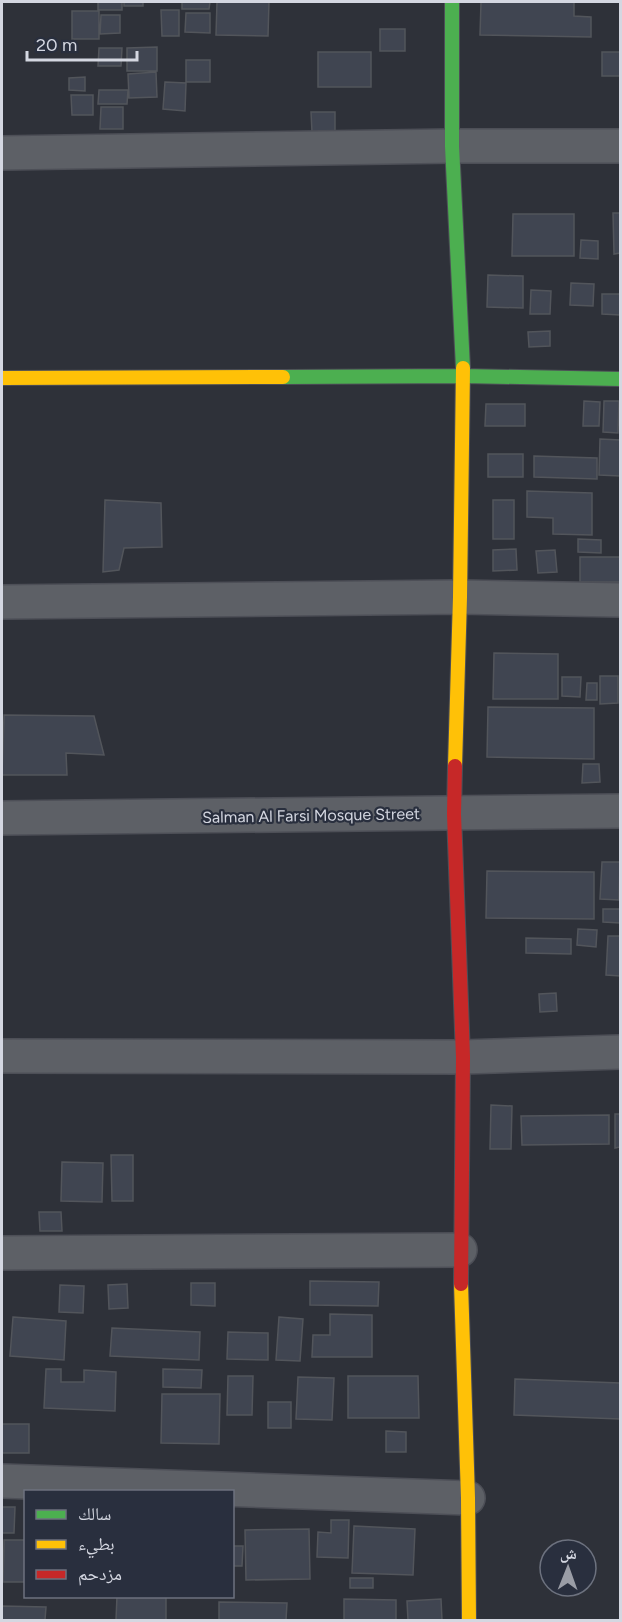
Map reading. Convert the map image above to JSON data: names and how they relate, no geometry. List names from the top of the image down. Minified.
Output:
{"streets":{"street":["Salman Al Farsi Mosque Street"]},"legend":["سالك","بطيء","مزدحم"],"scale_bar":"20 m","north":"top"}
